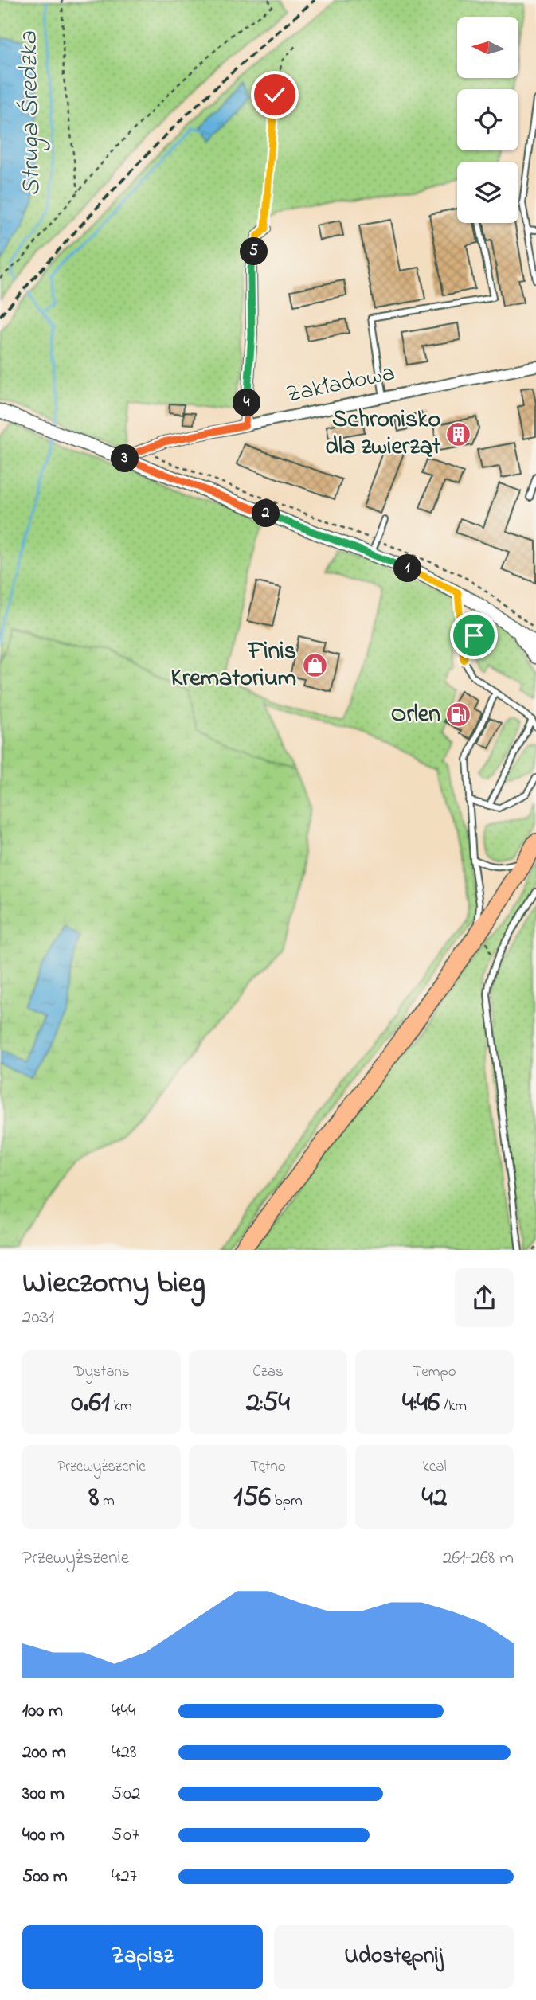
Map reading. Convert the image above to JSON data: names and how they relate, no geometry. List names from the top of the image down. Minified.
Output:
{"streets":{"street":["Zakładowa"]},"water":["Struga Średzka"],"places":{"building":["Schronisko dla zwierząt"],"shop":["Finis Krematorium"],"fuel station":["Orlen"]},"north":"left","page":{"pins":["5","4","3","2","1"],"heading":["Wieczorny bieg","20:31"],"stats":[["Dystans","0.61 km"],["Czas","2:54"],["Tempo","4:46 /km"],["Przewyższenie","8 m"],["Tętno","156 bpm"],["kcal","42"]],"chart":["Przewyższenie","261–268 m"],"list":[{"name":"100 m","note":"4:44"},{"name":"200 m","note":"4:28"},{"name":"300 m","note":"5:02"},{"name":"400 m","note":"5:07"},{"name":"500 m","note":"4:27"}],"buttons":["Zapisz","Udostępnij"]}}
